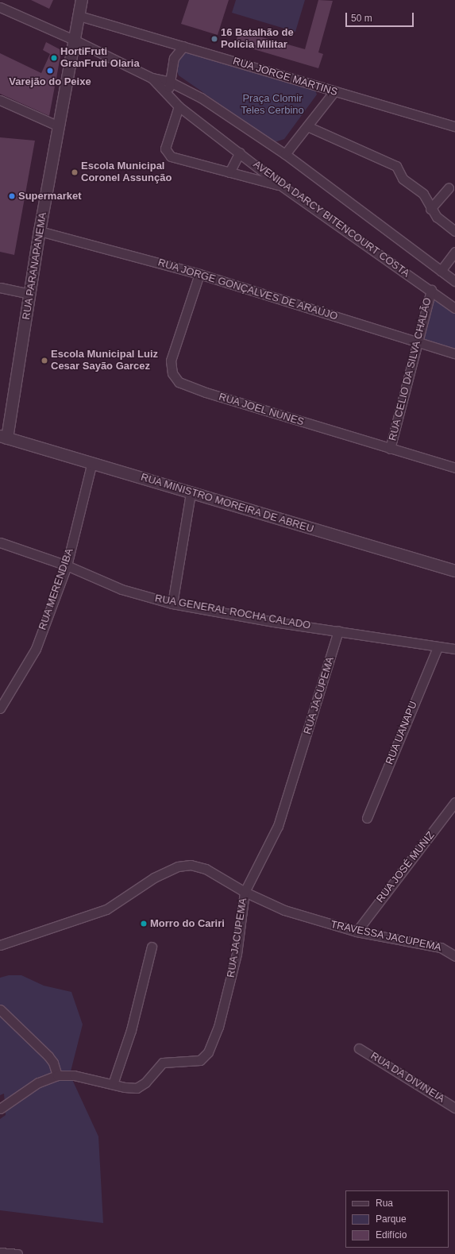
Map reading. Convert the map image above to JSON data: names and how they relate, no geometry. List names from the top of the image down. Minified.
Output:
{"streets":{"street":["RUA JORGE MARTINS","AVENIDA DARCY BITENCOURT COSTA","RUA PARANAPANEMA","RUA JORGE GONÇALVES DE ARAÚJO","RUA CELIO DA SILVA CHALÃO","RUA JOEL NUNES","RUA MINISTRO MOREIRA DE ABREU","RUA MERENDIBA","RUA GENERAL ROCHA CALADO","RUA JACUPEMA","RUA UANAPU","RUA JOSÉ MUNIZ","TRAVESSA JACUPEMA","RUA DA DIVINEIA"]},"crossings":[["RUA JORGE MARTINS","RUA PARANAPANEMA"],["AVENIDA DARCY BITENCOURT COSTA","RUA PARANAPANEMA"],["AVENIDA DARCY BITENCOURT COSTA","RUA CELIO DA SILVA CHALÃO"],["RUA PARANAPANEMA","RUA JORGE GONÇALVES DE ARAÚJO"],["RUA PARANAPANEMA","RUA MINISTRO MOREIRA DE ABREU"],["RUA JORGE GONÇALVES DE ARAÚJO","RUA CELIO DA SILVA CHALÃO"],["RUA JORGE GONÇALVES DE ARAÚJO","RUA JOEL NUNES"],["RUA CELIO DA SILVA CHALÃO","RUA JOEL NUNES"],["RUA MINISTRO MOREIRA DE ABREU","RUA MERENDIBA"],["RUA MERENDIBA","RUA GENERAL ROCHA CALADO"],["RUA GENERAL ROCHA CALADO","RUA JACUPEMA"],["RUA GENERAL ROCHA CALADO","RUA UANAPU"],["RUA JACUPEMA","TRAVESSA JACUPEMA"],["RUA JOSÉ MUNIZ","TRAVESSA JACUPEMA"]],"parks":["Praça Clomir Teles Cerbino"],"places":["16 Batalhão de Polícia Militar","HortiFruti GranFruti Olaria","Varejão do Peixe","Escola Municipal Coronel Assunção","Supermarket","Escola Municipal Luiz Cesar Sayão Garcez","Morro do Cariri"],"legend":["Rua","Parque","Edifício"],"scale_bar":"50 m"}
